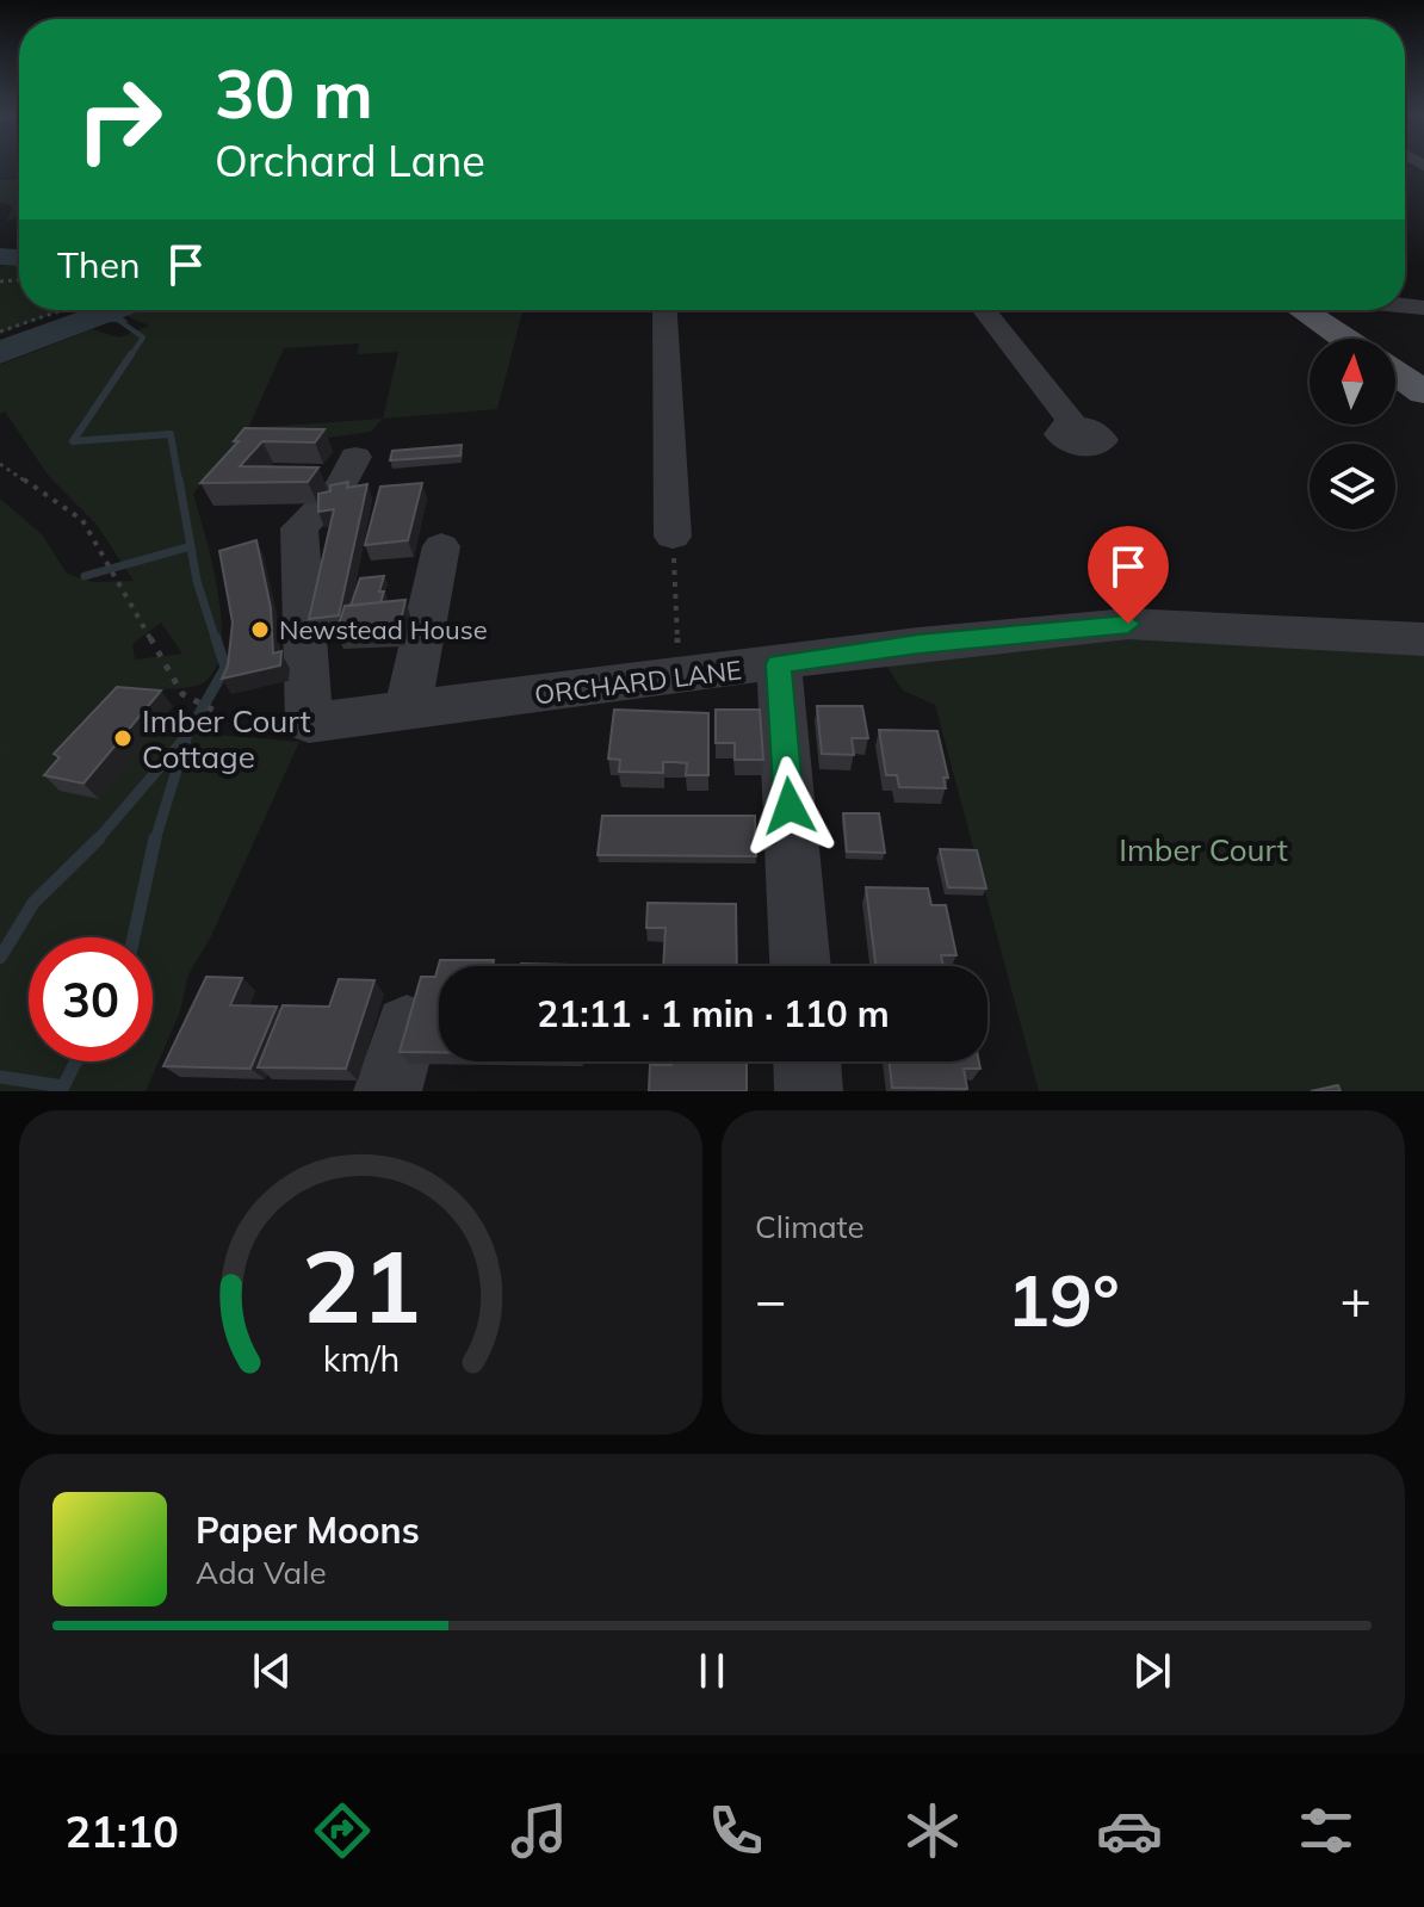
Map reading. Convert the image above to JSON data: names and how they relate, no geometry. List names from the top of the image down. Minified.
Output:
{"streets":{"street":["ORCHARD LANE"]},"parks":["Imber Court"],"places":["Newstead House","Imber Court Cottage"],"north":"top","page":{"turn":["30 m","Orchard Lane"],"then":"Then","limit":"30","trip":"21:11 · 1 min · 110 m","tile":"Climate","heat":["−","19°","+"],"song":["Paper Moons","Ada Vale"],"tabs":"21:10","gauge":["21","km/h"]}}
